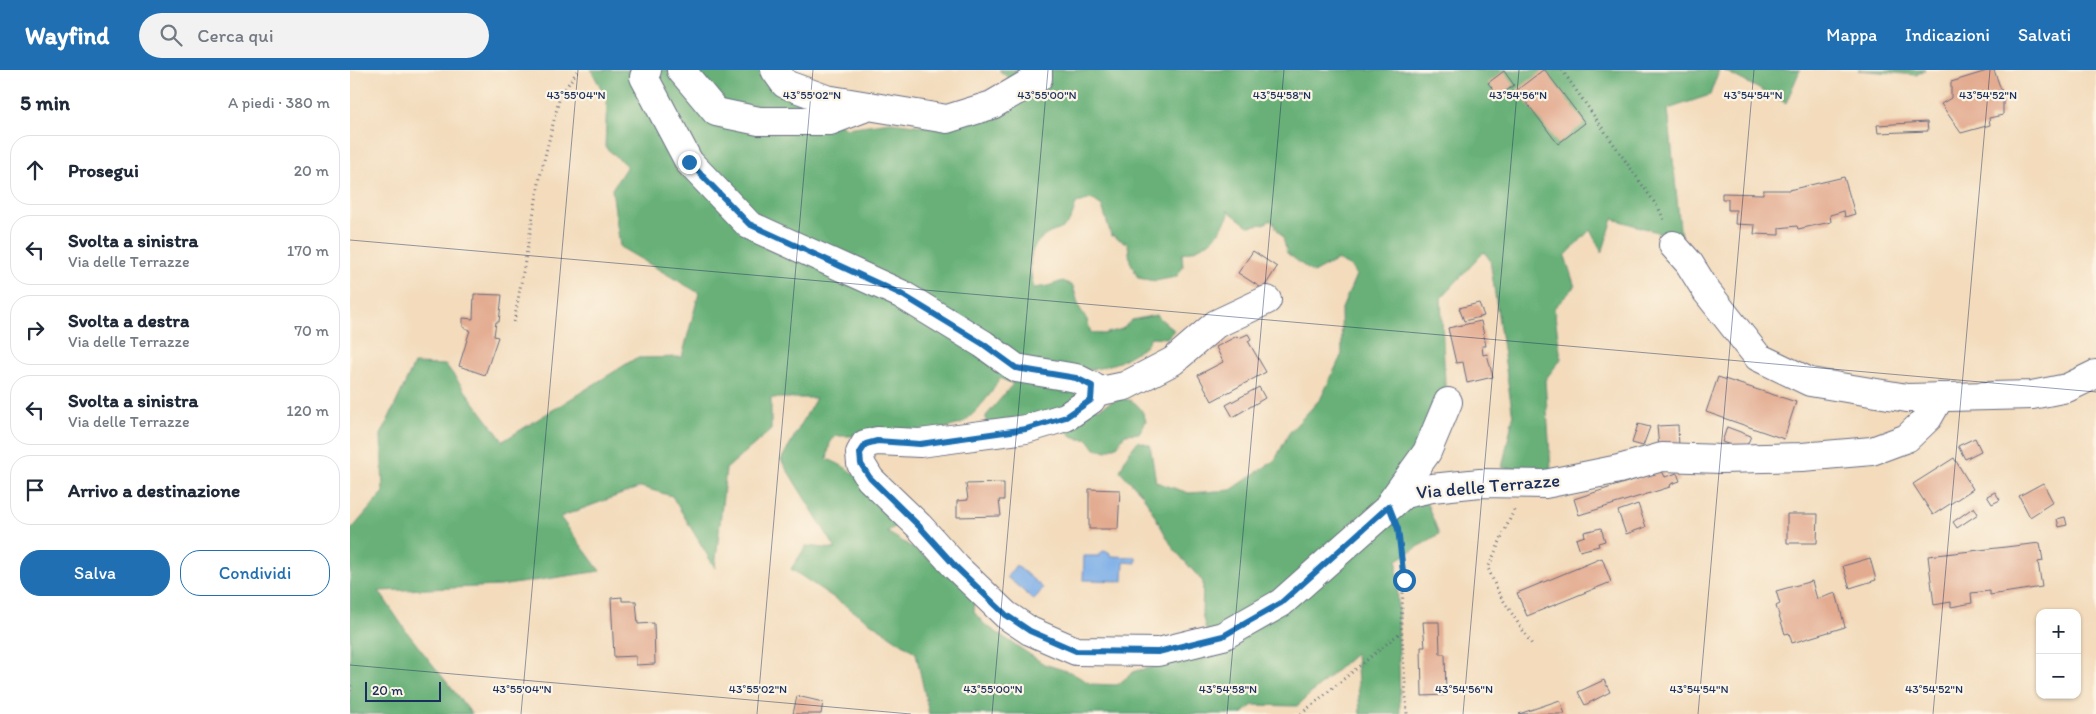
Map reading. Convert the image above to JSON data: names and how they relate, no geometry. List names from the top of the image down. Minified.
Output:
{"streets":{"street":["Via delle Terrazze"]},"scale_bar":"20 m","page":{"header":"Wayfind","search":"Cerca qui","nav":["Mappa","Indicazioni","Salvati"],"heading":["5 min","A piedi · 380 m"],"list":[["Prosegui","20 m"],["Svolta a sinistra","Via delle Terrazze","170 m"],["Svolta a destra","Via delle Terrazze","70 m"],["Svolta a sinistra","Via delle Terrazze","120 m"],"Arrivo a destinazione"],"buttons":["Salva","Condividi"],"map_buttons":["+","−"],"scale":"20 m"},"coordinates":["43°55'04\"N","43°55'02\"N","43°55'00\"N","43°54'58\"N","43°54'56\"N","43°54'54\"N","43°54'52\"N"]}
